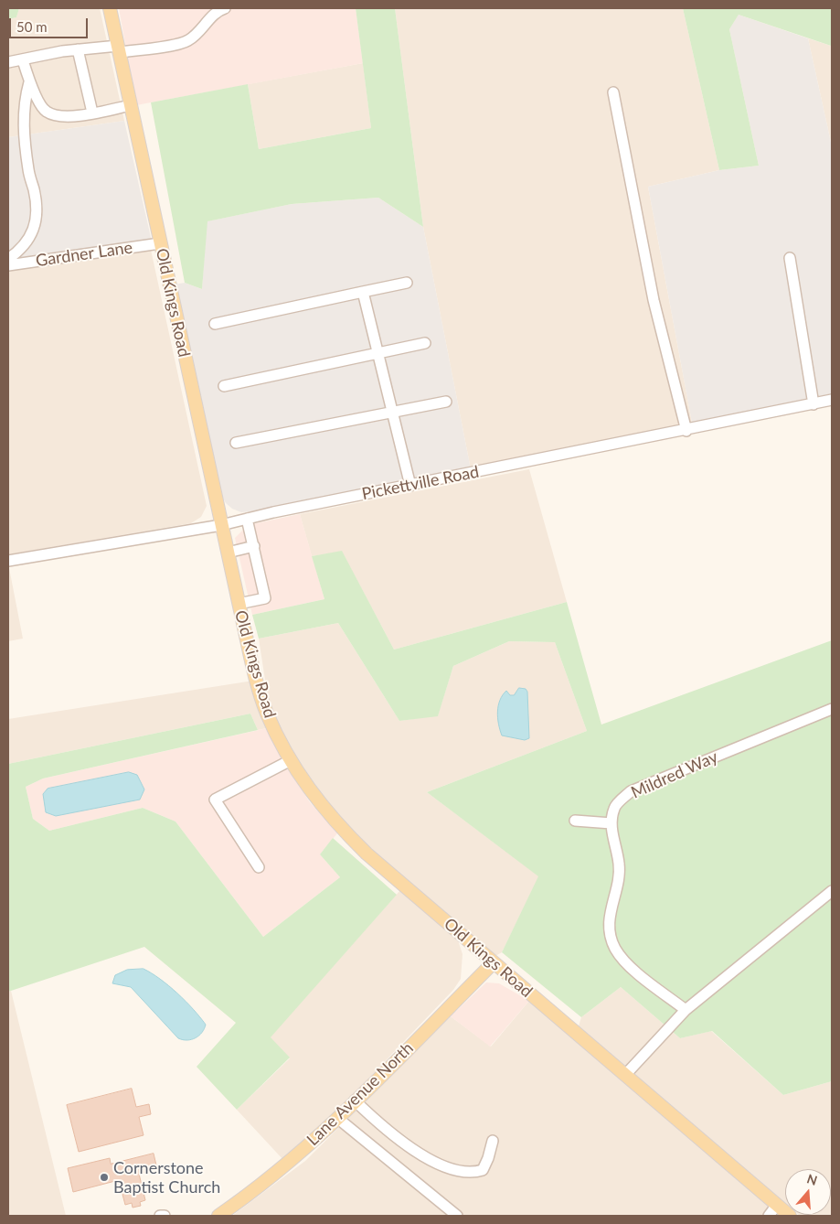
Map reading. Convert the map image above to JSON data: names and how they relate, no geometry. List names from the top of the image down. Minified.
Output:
{"streets":{"main road":["Old Kings Road","Lane Avenue North"],"street":["Gardner Lane","Pickettville Road","Mildred Way"]},"crossings":[["Gardner Lane","Old Kings Road"],["Old Kings Road","Pickettville Road"],["Old Kings Road","Lane Avenue North"]],"places":["Cornerstone Baptist Church"],"scale_bar":"50 m","north":"top"}
